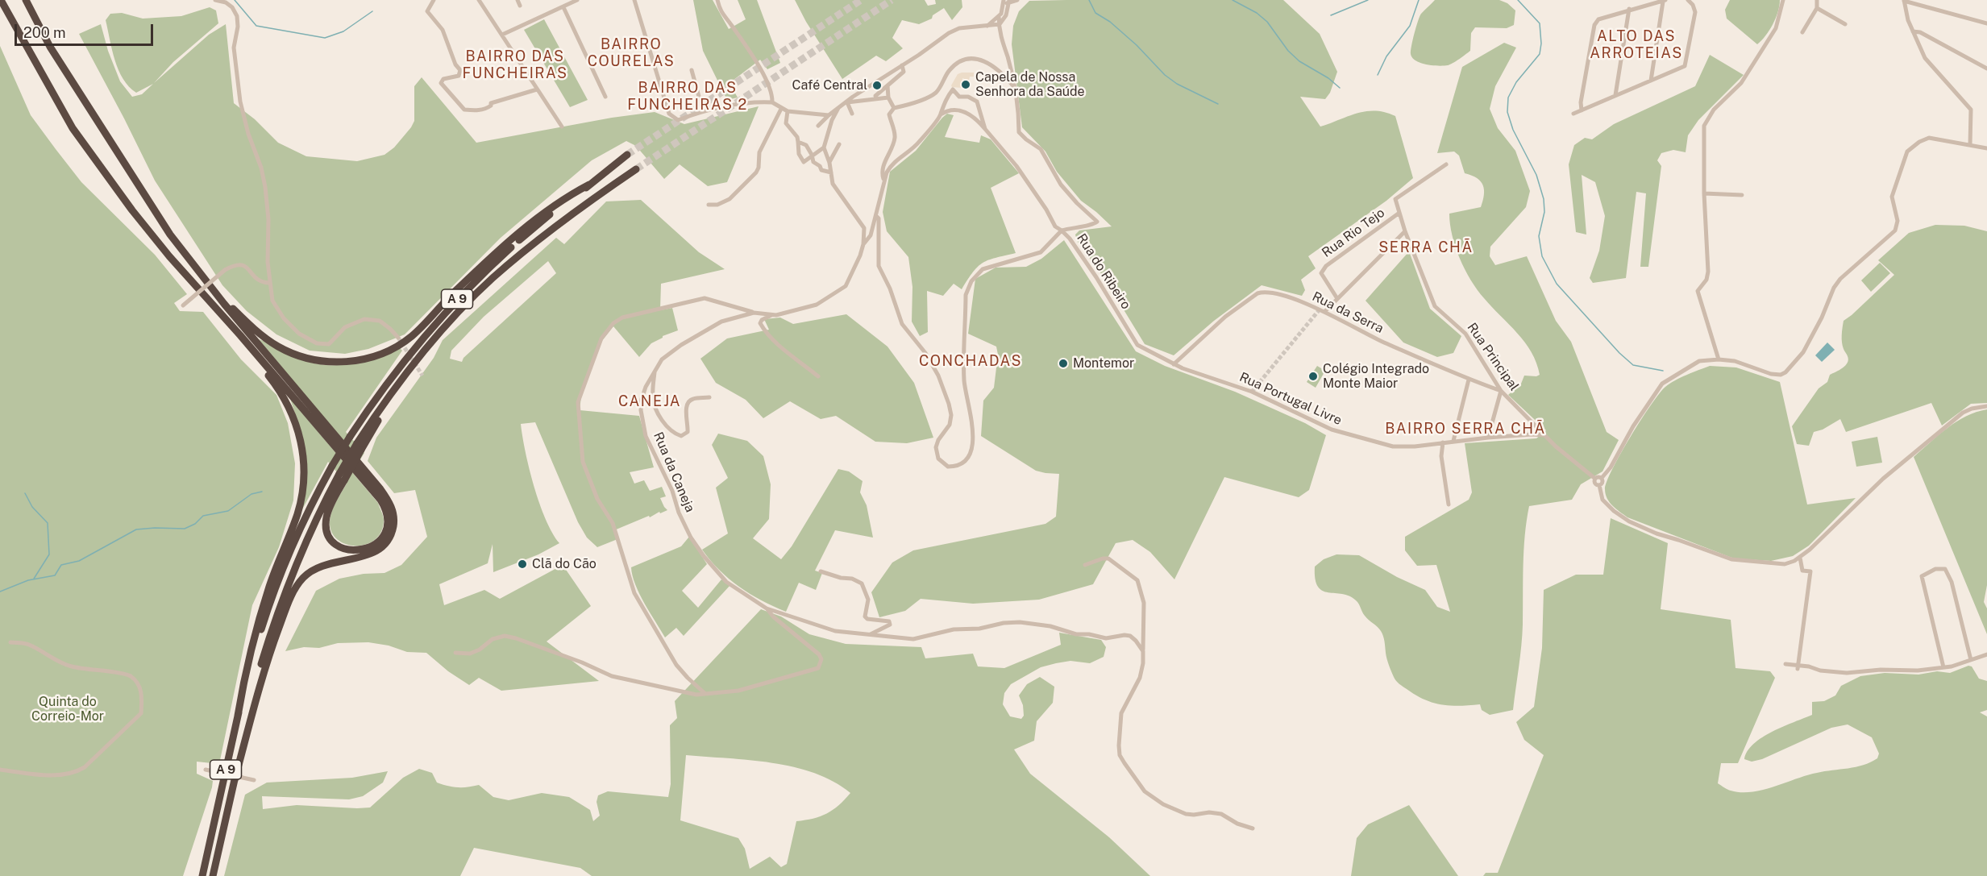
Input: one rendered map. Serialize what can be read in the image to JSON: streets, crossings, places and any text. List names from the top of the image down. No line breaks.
{"streets":{"highway":["A 9"],"street":["Rua Rio Tejo","Rua do Ribeiro","Rua da Serra","Rua Principal","Rua Portugal Livre","Rua da Caneja"]},"crossings":[["Rua Rio Tejo","Rua Principal"],["Rua do Ribeiro","Rua da Serra"],["Rua do Ribeiro","Rua Portugal Livre"],["Rua da Serra","Rua Principal"],["Rua da Serra","Rua Portugal Livre"],["Rua Principal","Rua Portugal Livre"]],"districts":["ALTO DAS ARROTEIAS","BAIRRO COURELAS","BAIRRO DAS FUNCHEIRAS","BAIRRO DAS FUNCHEIRAS 2","SERRA CHÃ","CONCHADAS","CANEJA","BAIRRO SERRA CHÃ"],"parks":["Quinta do Correio-Mor"],"places":["Capela de Nossa Senhora da Saúde","Café Central","Montemor","Colégio Integrado Monte Maior","Clã do Cão"],"scale_bar":"200 m"}
